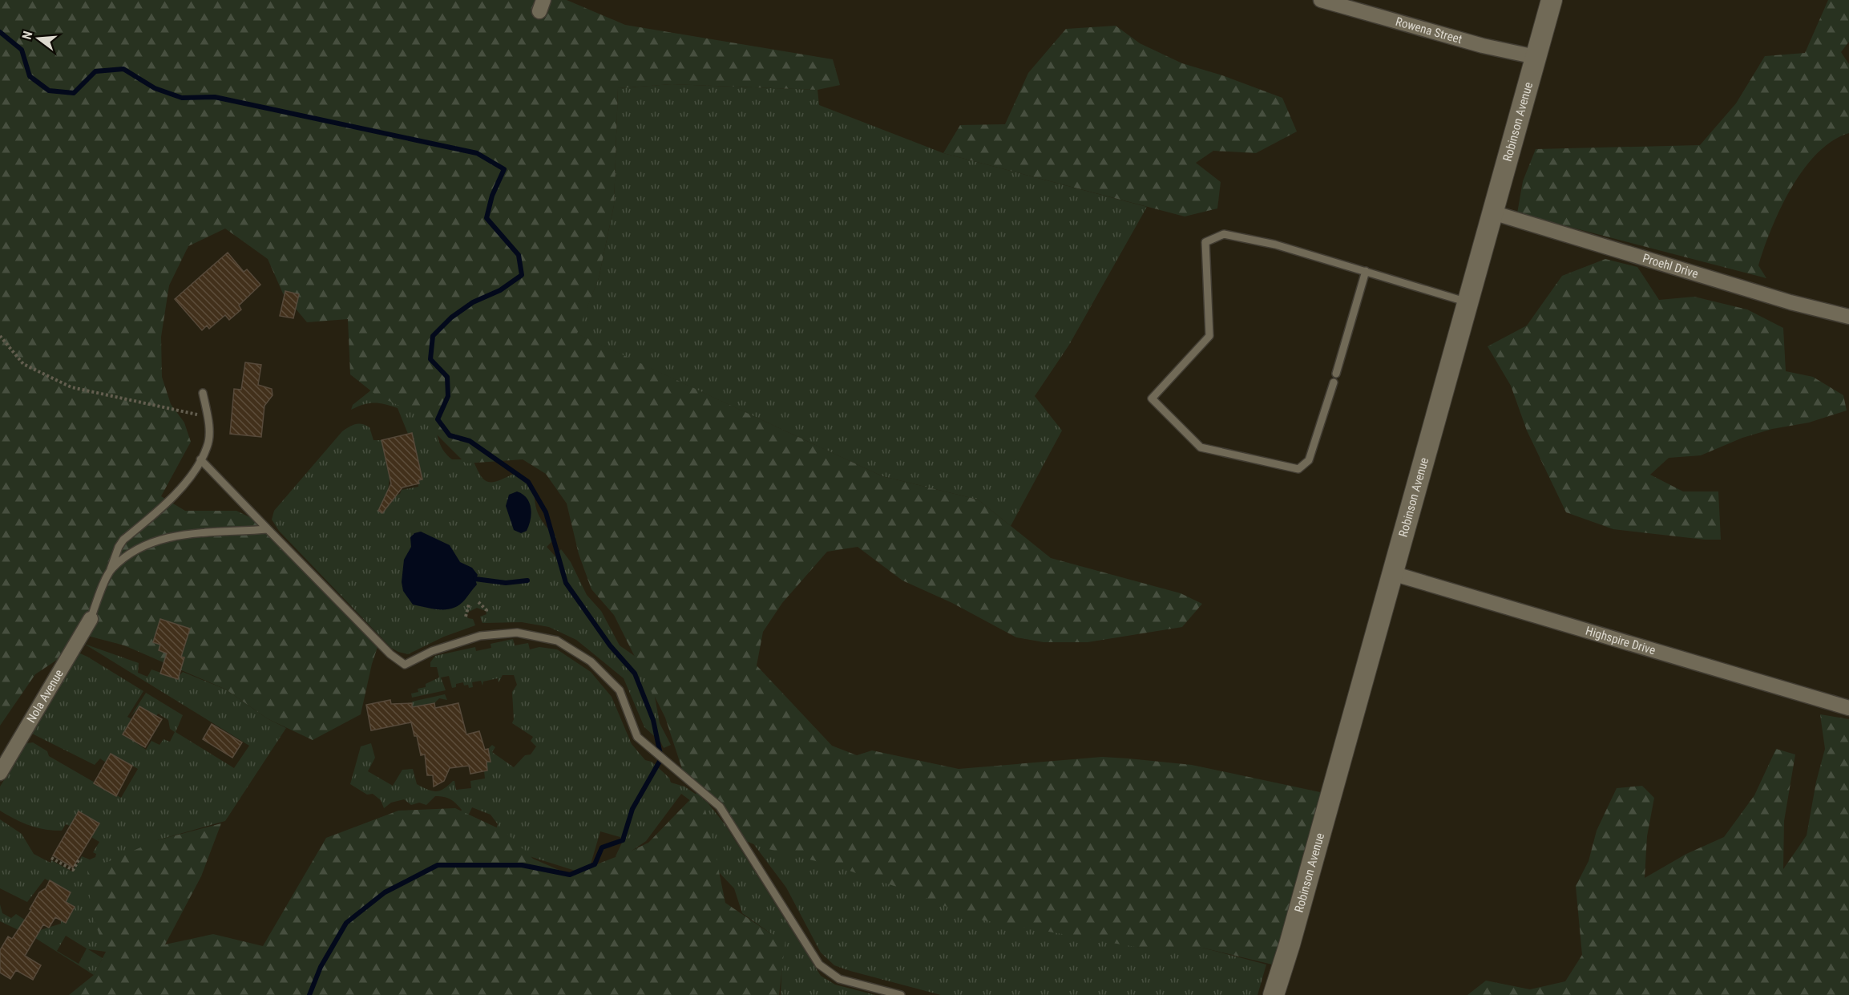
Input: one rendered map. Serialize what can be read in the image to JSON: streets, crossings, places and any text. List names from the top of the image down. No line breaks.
{"streets":{"main road":["Robinson Avenue"],"street":["Rowena Street","Proehl Drive","Highspire Drive","Nola Avenue"]},"crossings":[["Rowena Street","Robinson Avenue"],["Robinson Avenue","Proehl Drive"],["Robinson Avenue","Highspire Drive"]],"north":"left"}
